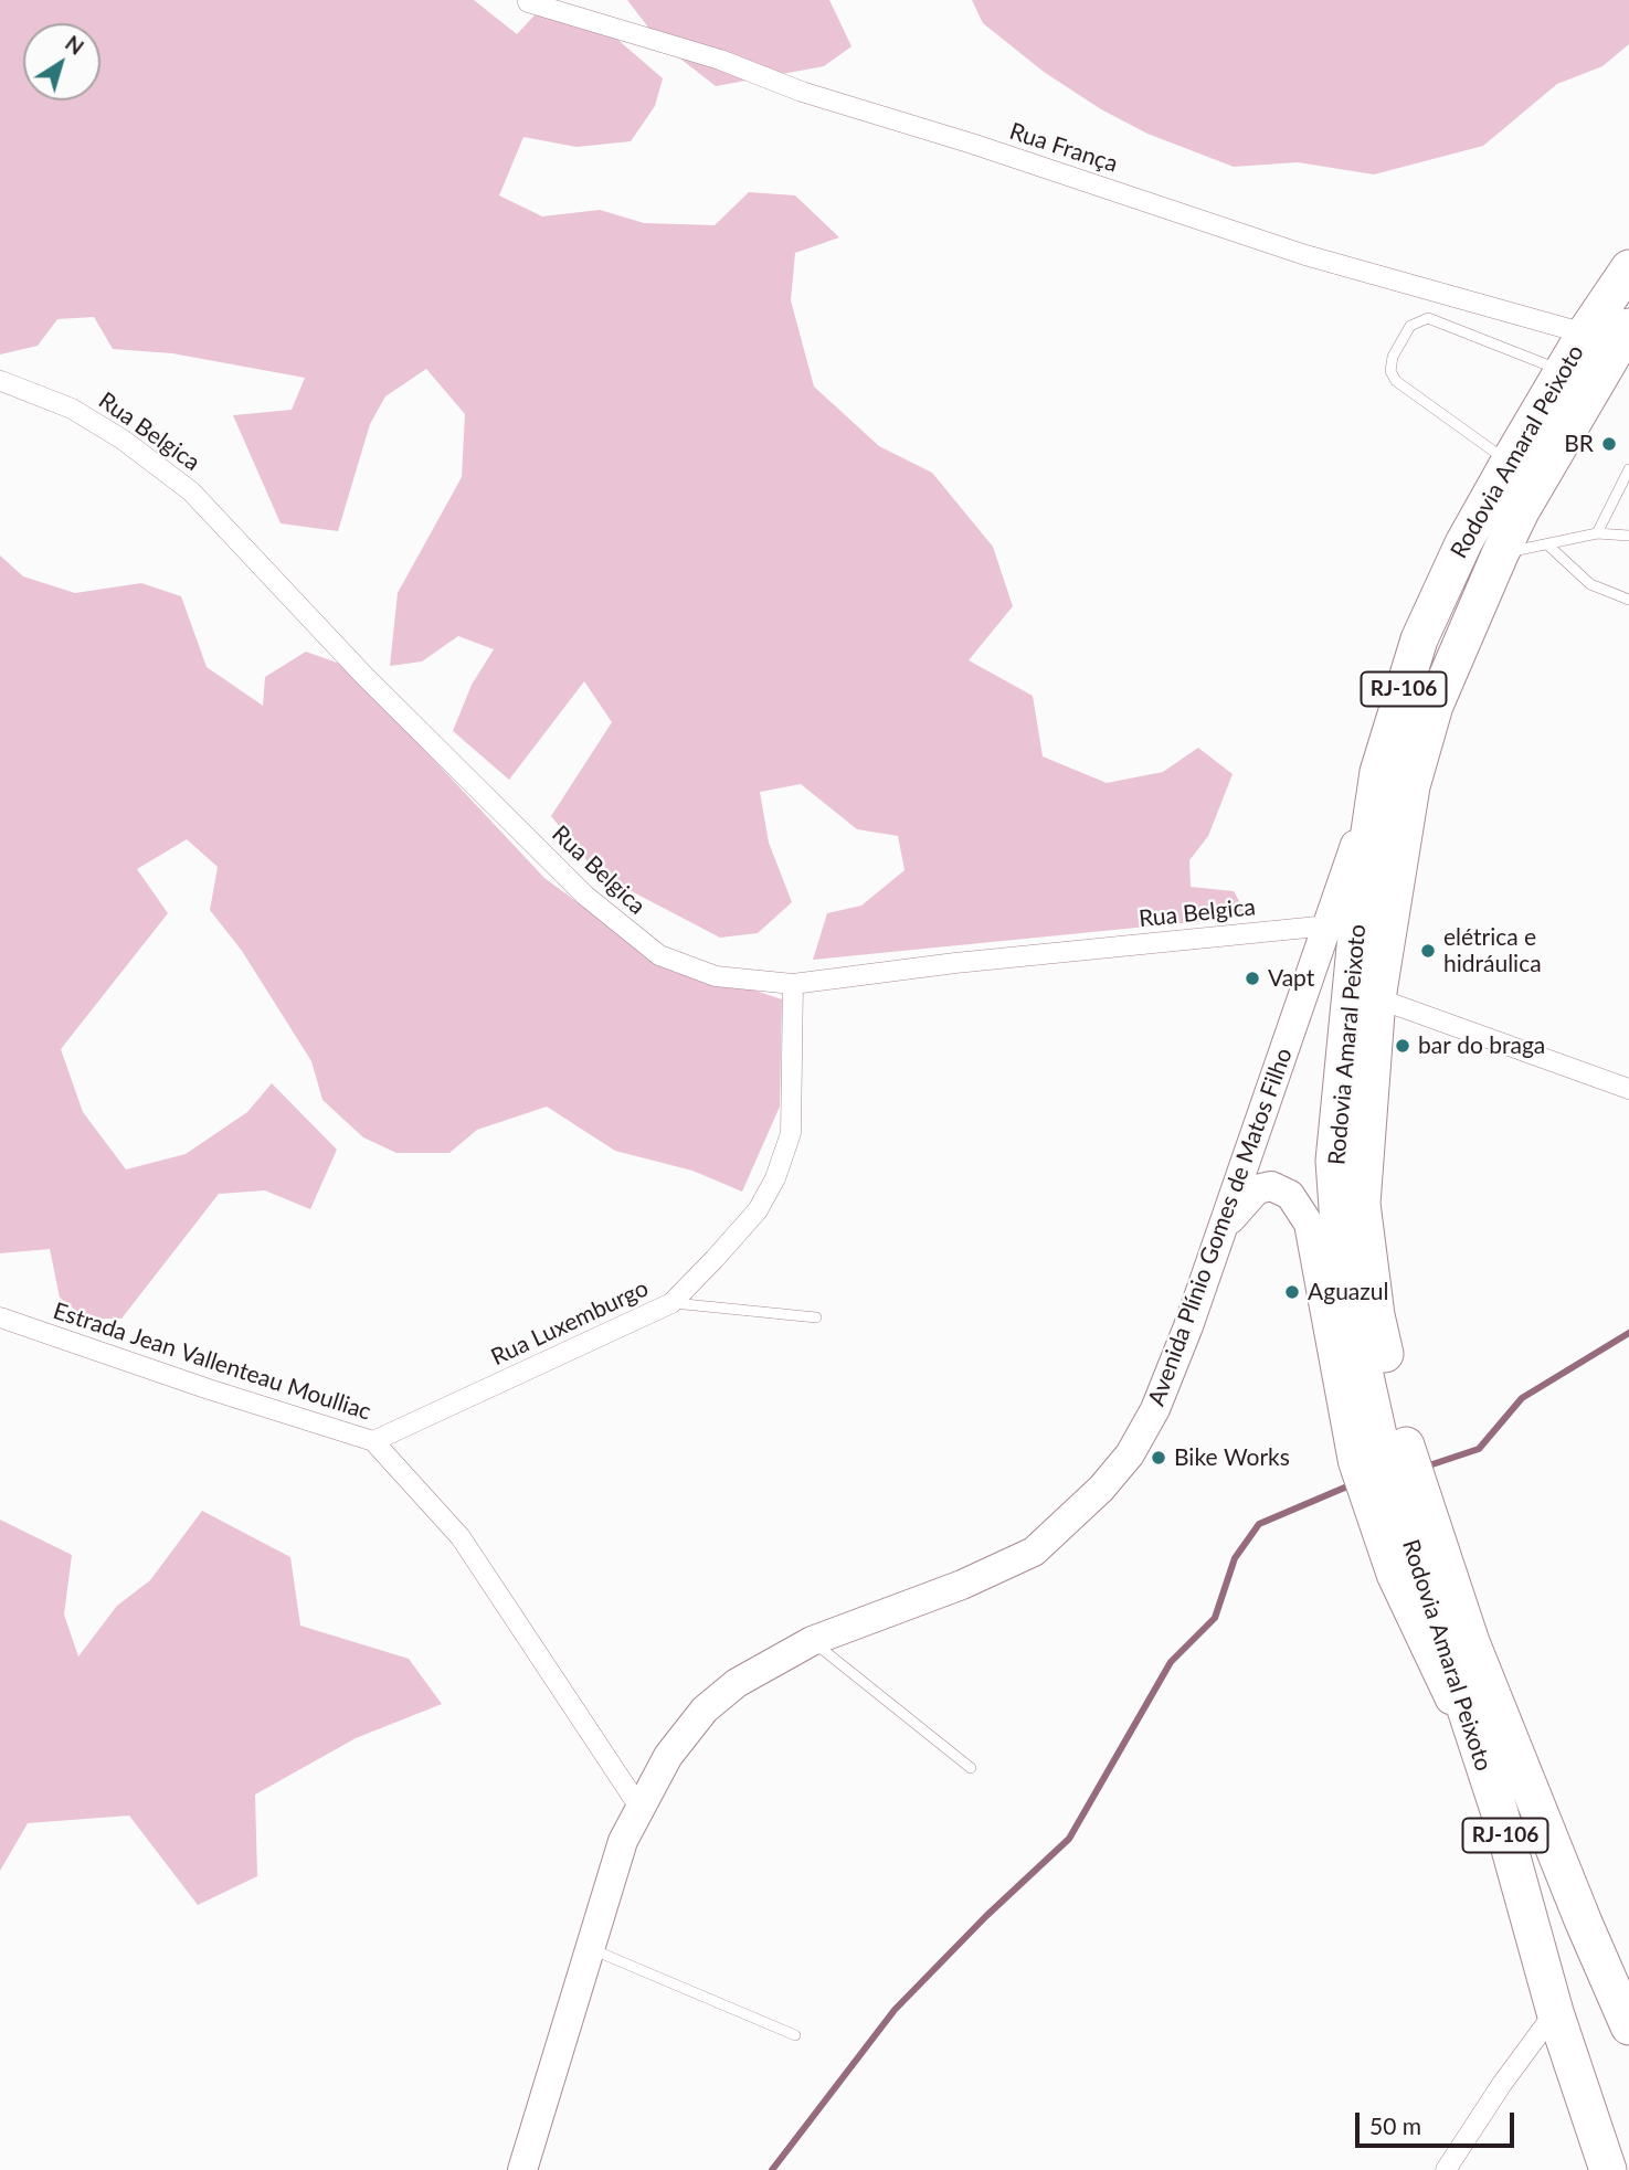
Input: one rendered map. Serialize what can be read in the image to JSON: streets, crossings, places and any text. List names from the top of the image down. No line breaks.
{"streets":{"highway":["Rodovia Amaral Peixoto","RJ-106"],"main road":["Avenida Plínio Gomes de Matos Filho"],"street":["Rua França","Rua Belgica","Rua Luxemburgo","Estrada Jean Vallenteau Moulliac"]},"crossings":[["Rua França","Rodovia Amaral Peixoto"],["Rua Belgica","Avenida Plínio Gomes de Matos Filho"],["Rua Belgica","Rua Luxemburgo"],["Rodovia Amaral Peixoto","Avenida Plínio Gomes de Matos Filho"],["Avenida Plínio Gomes de Matos Filho","Estrada Jean Vallenteau Moulliac"],["Rua Luxemburgo","Estrada Jean Vallenteau Moulliac"]],"places":["BR","elétrica e hidráulica","Vapt","bar do braga","Aguazul","Bike Works"],"scale_bar":"50 m","north":"top right"}
